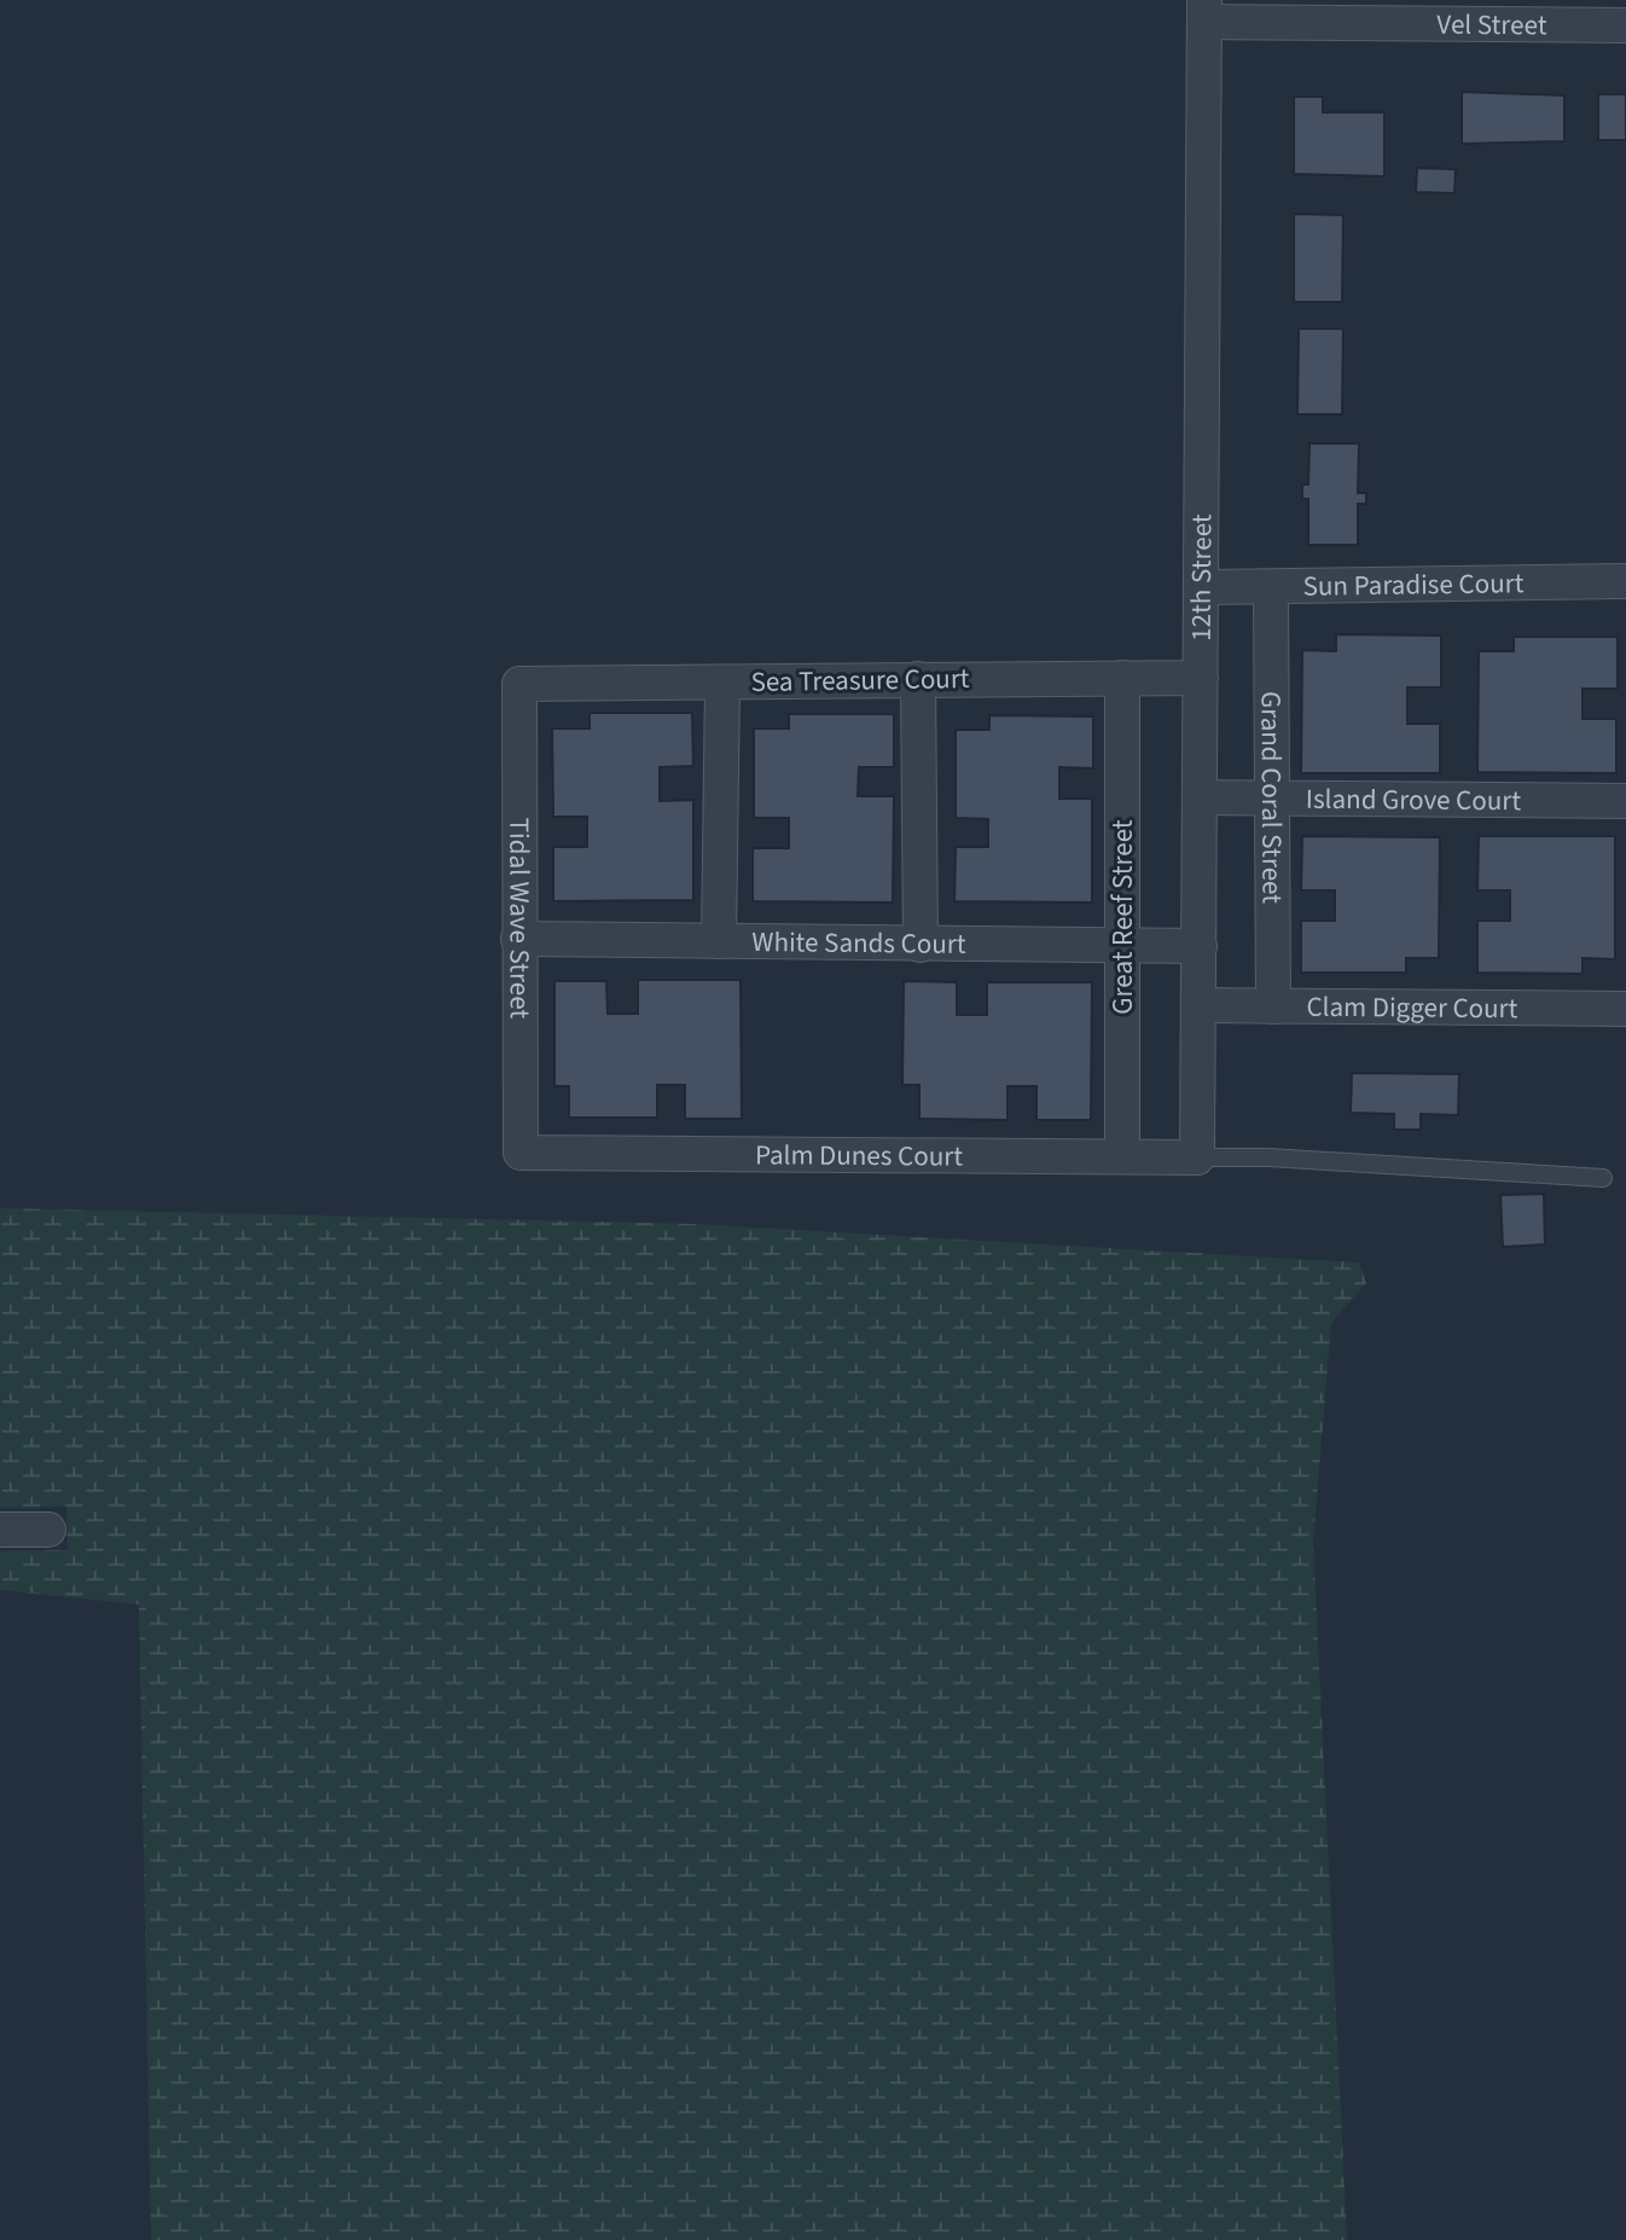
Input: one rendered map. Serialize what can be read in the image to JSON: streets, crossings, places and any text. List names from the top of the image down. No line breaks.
{"streets":{"street":["Vel Street","12th Street","Sun Paradise Court","Sea Treasure Court","Grand Coral Street","Island Grove Court","Great Reef Street","Tidal Wave Street","White Sands Court","Clam Digger Court","Palm Dunes Court"]},"crossings":[["Vel Street","12th Street"],["12th Street","Sun Paradise Court"],["12th Street","Sea Treasure Court"],["12th Street","Island Grove Court"],["12th Street","White Sands Court"],["12th Street","Clam Digger Court"],["12th Street","Palm Dunes Court"],["Sun Paradise Court","Grand Coral Street"],["Sea Treasure Court","Great Reef Street"],["Sea Treasure Court","Tidal Wave Street"],["Grand Coral Street","Island Grove Court"],["Grand Coral Street","Clam Digger Court"],["Great Reef Street","White Sands Court"],["Great Reef Street","Palm Dunes Court"],["Tidal Wave Street","White Sands Court"],["Tidal Wave Street","Palm Dunes Court"]]}
